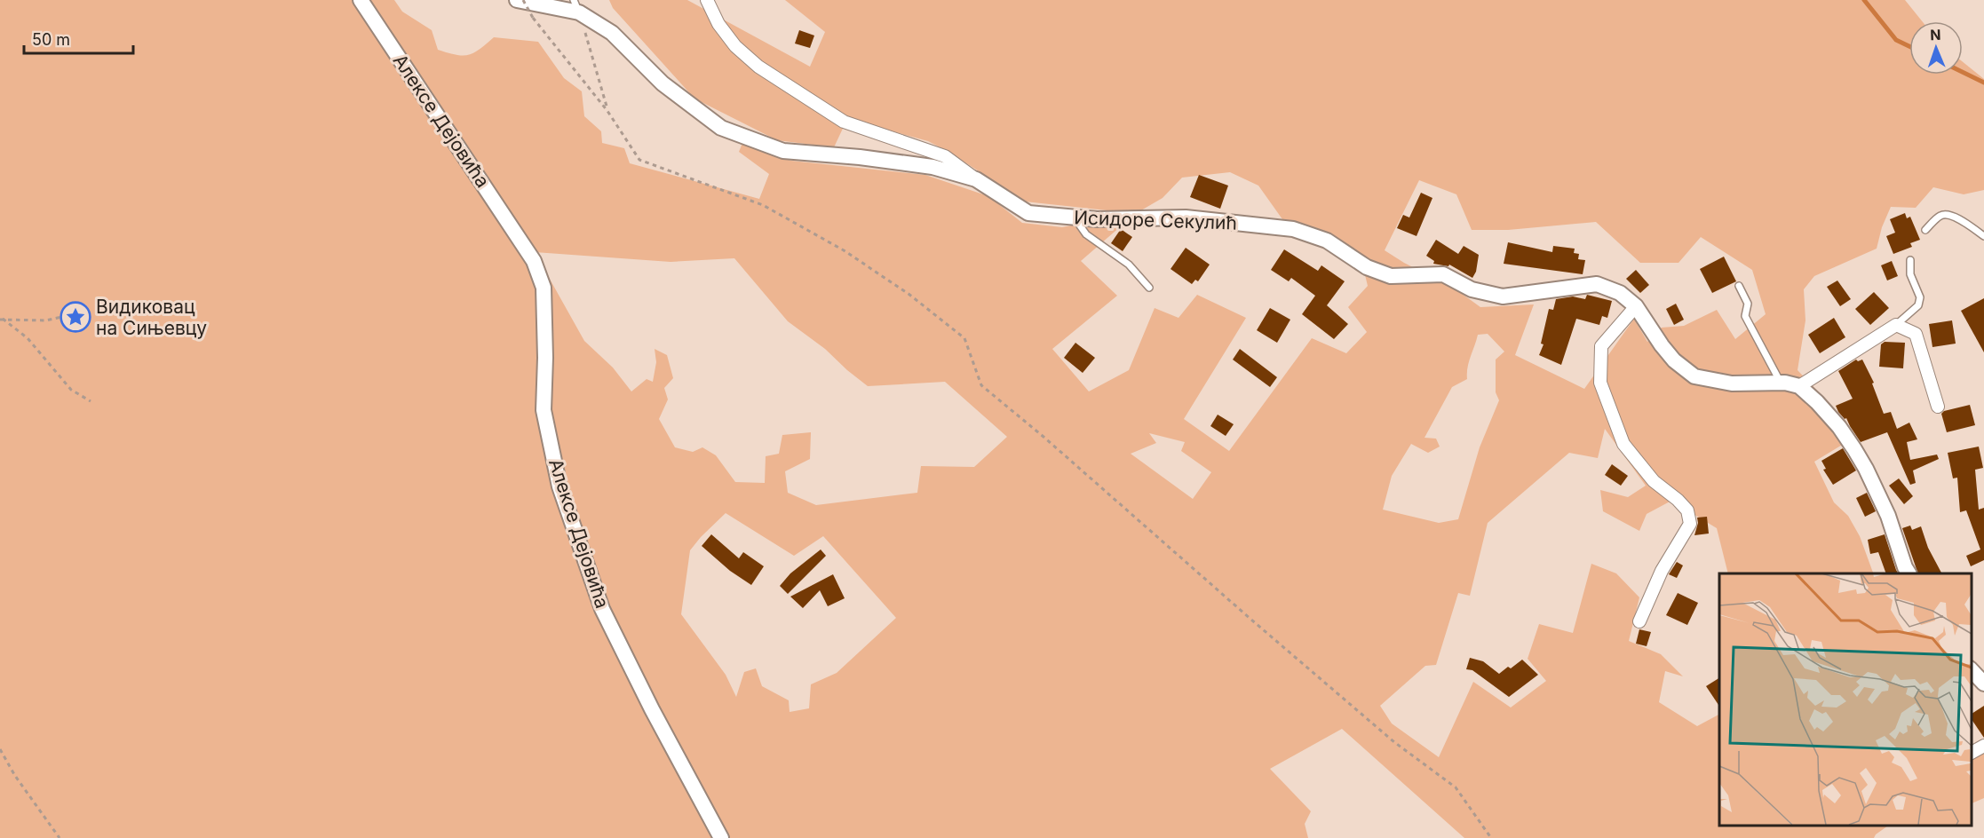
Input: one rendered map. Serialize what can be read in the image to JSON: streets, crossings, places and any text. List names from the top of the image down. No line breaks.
{"streets":{"street":["Алексе Дејовића","Исидоре Секулић"]},"places":{"place":["Видиковац на Сињевцу"]},"scale_bar":"50 m","north":"top"}
